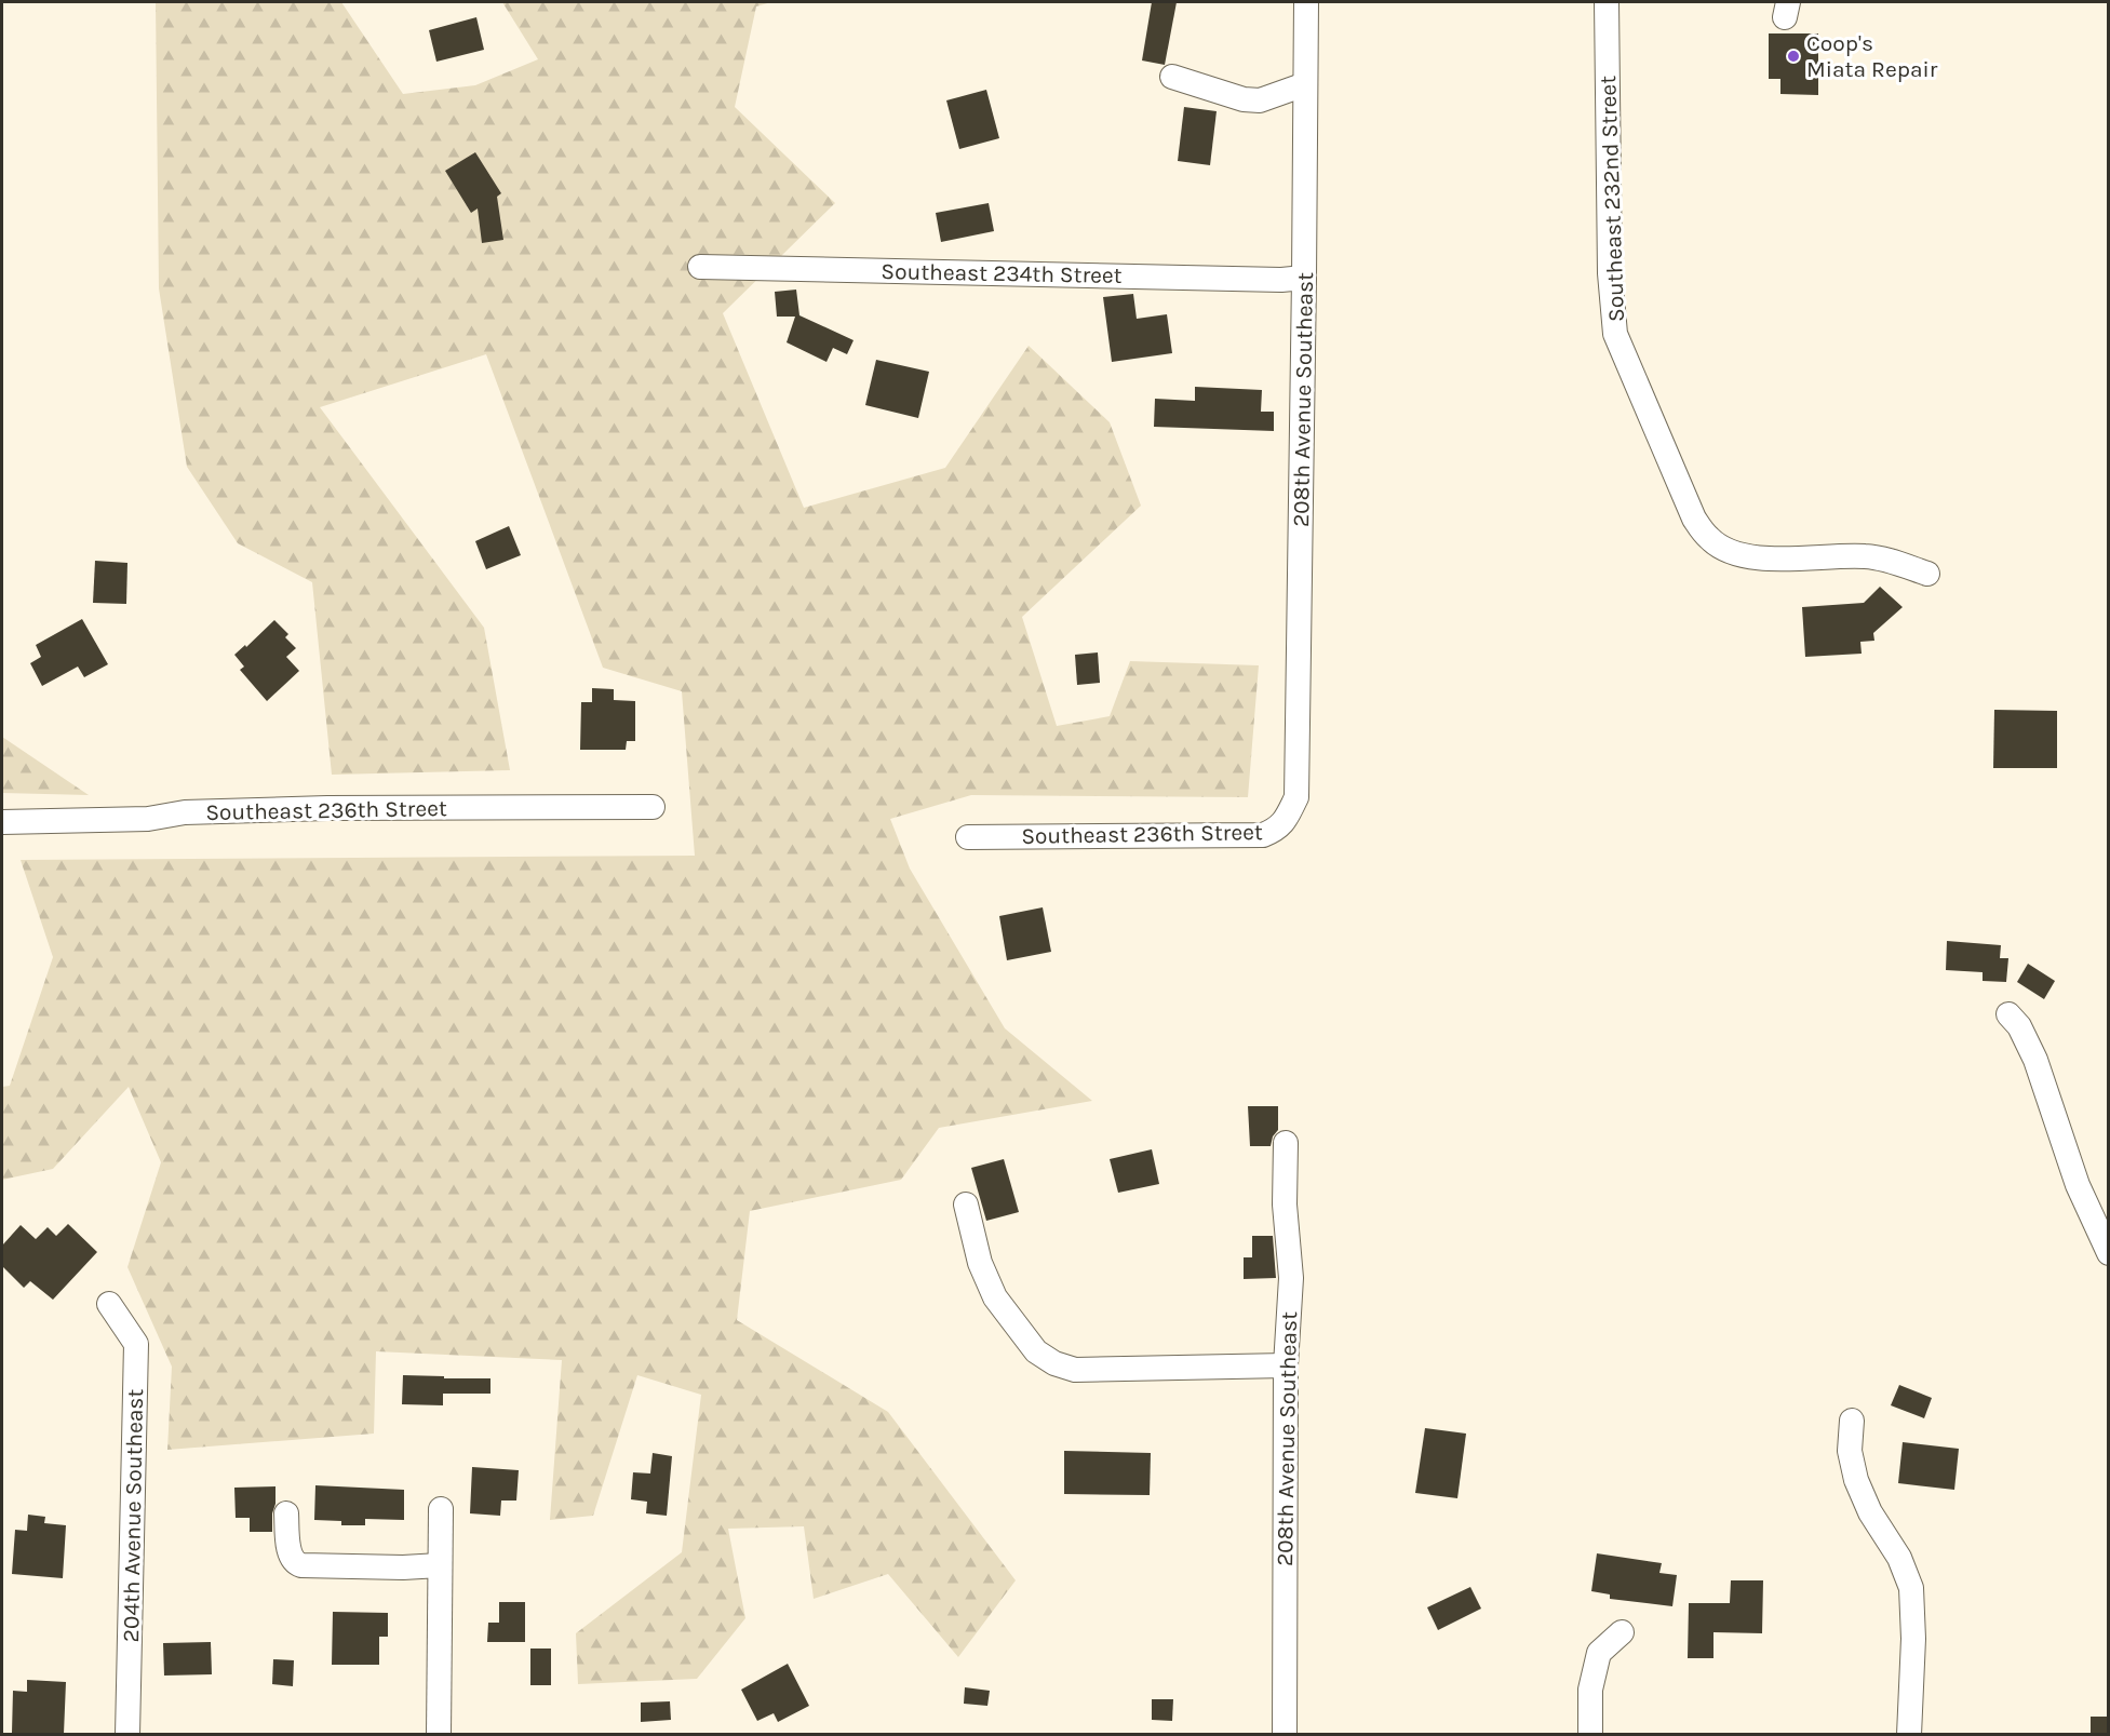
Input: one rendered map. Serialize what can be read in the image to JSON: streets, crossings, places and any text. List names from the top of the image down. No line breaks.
{"streets":{"street":["Southeast 232nd Street","Southeast 234th Street","208th Avenue Southeast","Southeast 236th Street","204th Avenue Southeast"]},"crossings":[["Southeast 234th Street","208th Avenue Southeast"],["208th Avenue Southeast","Southeast 236th Street"]],"places":["Coop's Miata Repair"]}
